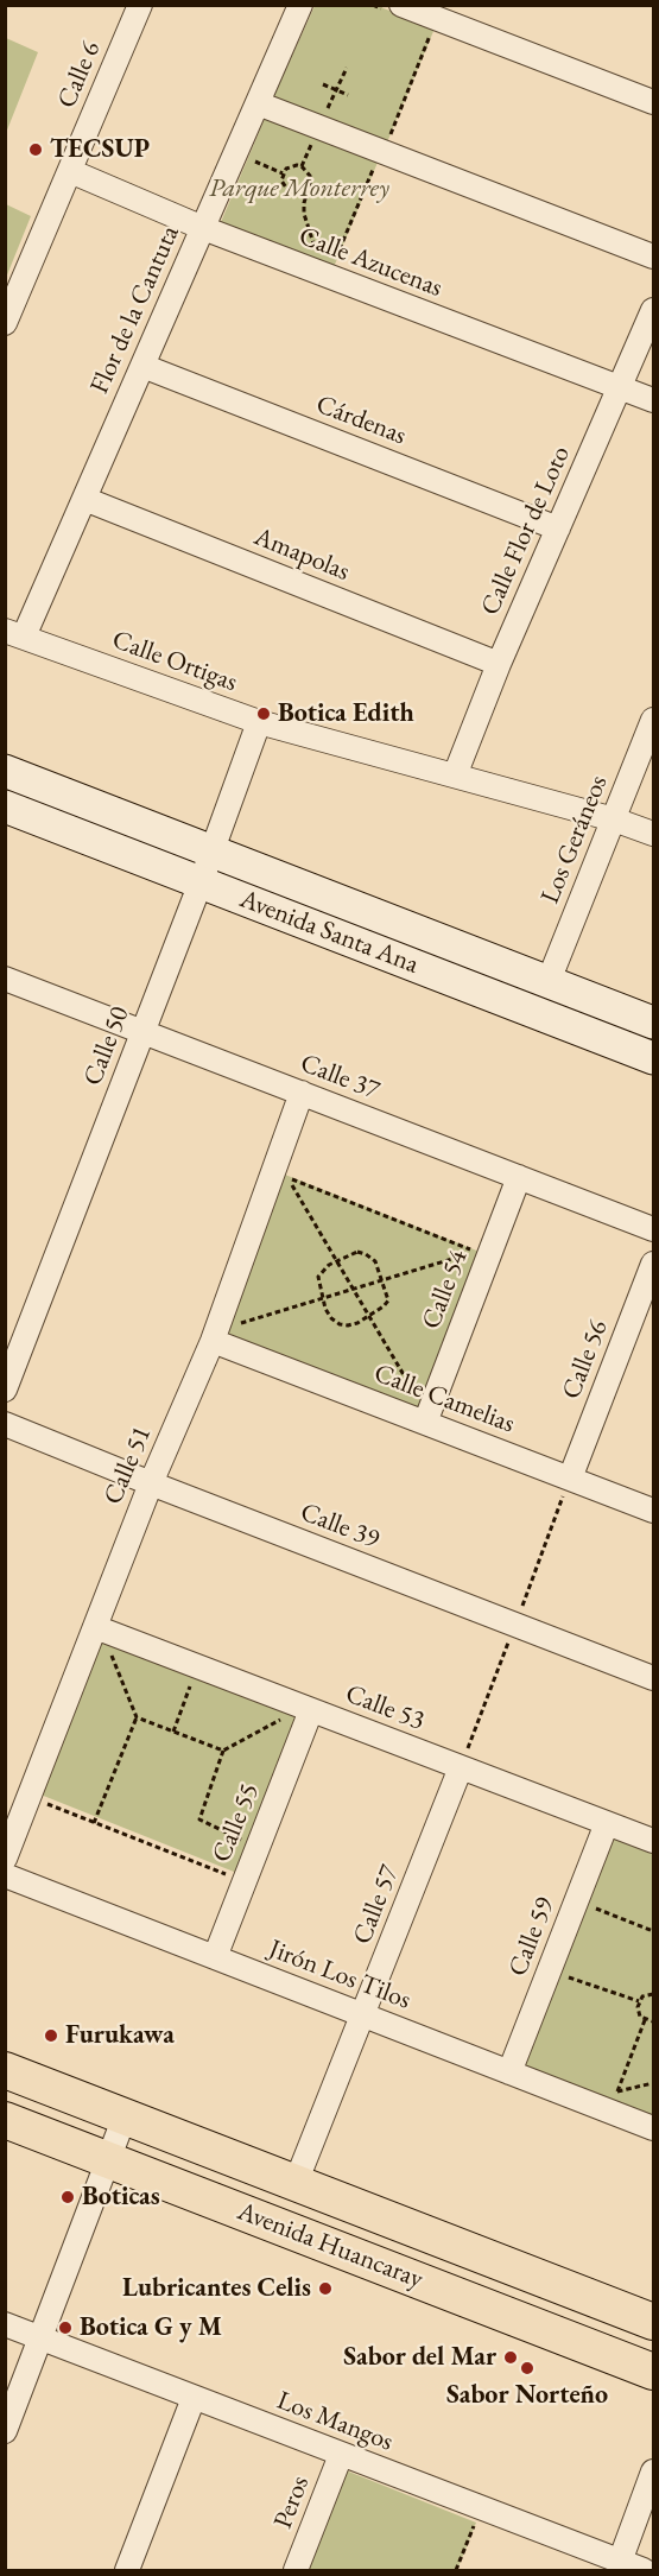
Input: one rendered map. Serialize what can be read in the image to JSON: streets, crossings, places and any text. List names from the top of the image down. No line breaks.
{"streets":{"main road":["Avenida Huancaray"],"street":["Calle 6","Calle Azucenas","Flor de la Cantuta","Cárdenas","Calle Flor de Loto","Amapolas","Calle Ortigas","Los Geráneos","Avenida Santa Ana","Calle 50","Calle 37","Calle 54","Calle 56","Calle Camelias","Calle 51","Calle 39","Calle 53","Calle 55","Calle 57","Calle 59","Jirón Los Tilos","Los Mangos","Peros"]},"crossings":[["Calle 6","Calle Azucenas"],["Calle Azucenas","Flor de la Cantuta"],["Calle Azucenas","Calle Flor de Loto"],["Flor de la Cantuta","Cárdenas"],["Flor de la Cantuta","Amapolas"],["Flor de la Cantuta","Calle Ortigas"],["Cárdenas","Calle Flor de Loto"],["Calle Flor de Loto","Amapolas"],["Calle Flor de Loto","Calle Ortigas"],["Calle Ortigas","Los Geráneos"],["Calle Ortigas","Calle 50"],["Los Geráneos","Avenida Santa Ana"],["Avenida Santa Ana","Calle 50"],["Calle 50","Calle 37"],["Calle 37","Calle 54"],["Calle 37","Calle 51"],["Calle 54","Calle Camelias"],["Calle 56","Calle Camelias"],["Calle Camelias","Calle 51"],["Calle 51","Calle 39"],["Calle 51","Calle 53"],["Calle 53","Calle 55"],["Calle 53","Calle 57"],["Calle 53","Calle 59"],["Calle 55","Jirón Los Tilos"],["Calle 57","Jirón Los Tilos"],["Calle 57","Avenida Huancaray"],["Calle 59","Jirón Los Tilos"],["Los Mangos","Peros"]],"parks":["Parque Monterrey"],"places":["TECSUP","Botica Edith","Furukawa","Boticas","Lubricantes Celis","Botica G y M","Sabor del Mar","Sabor Norteño"]}
